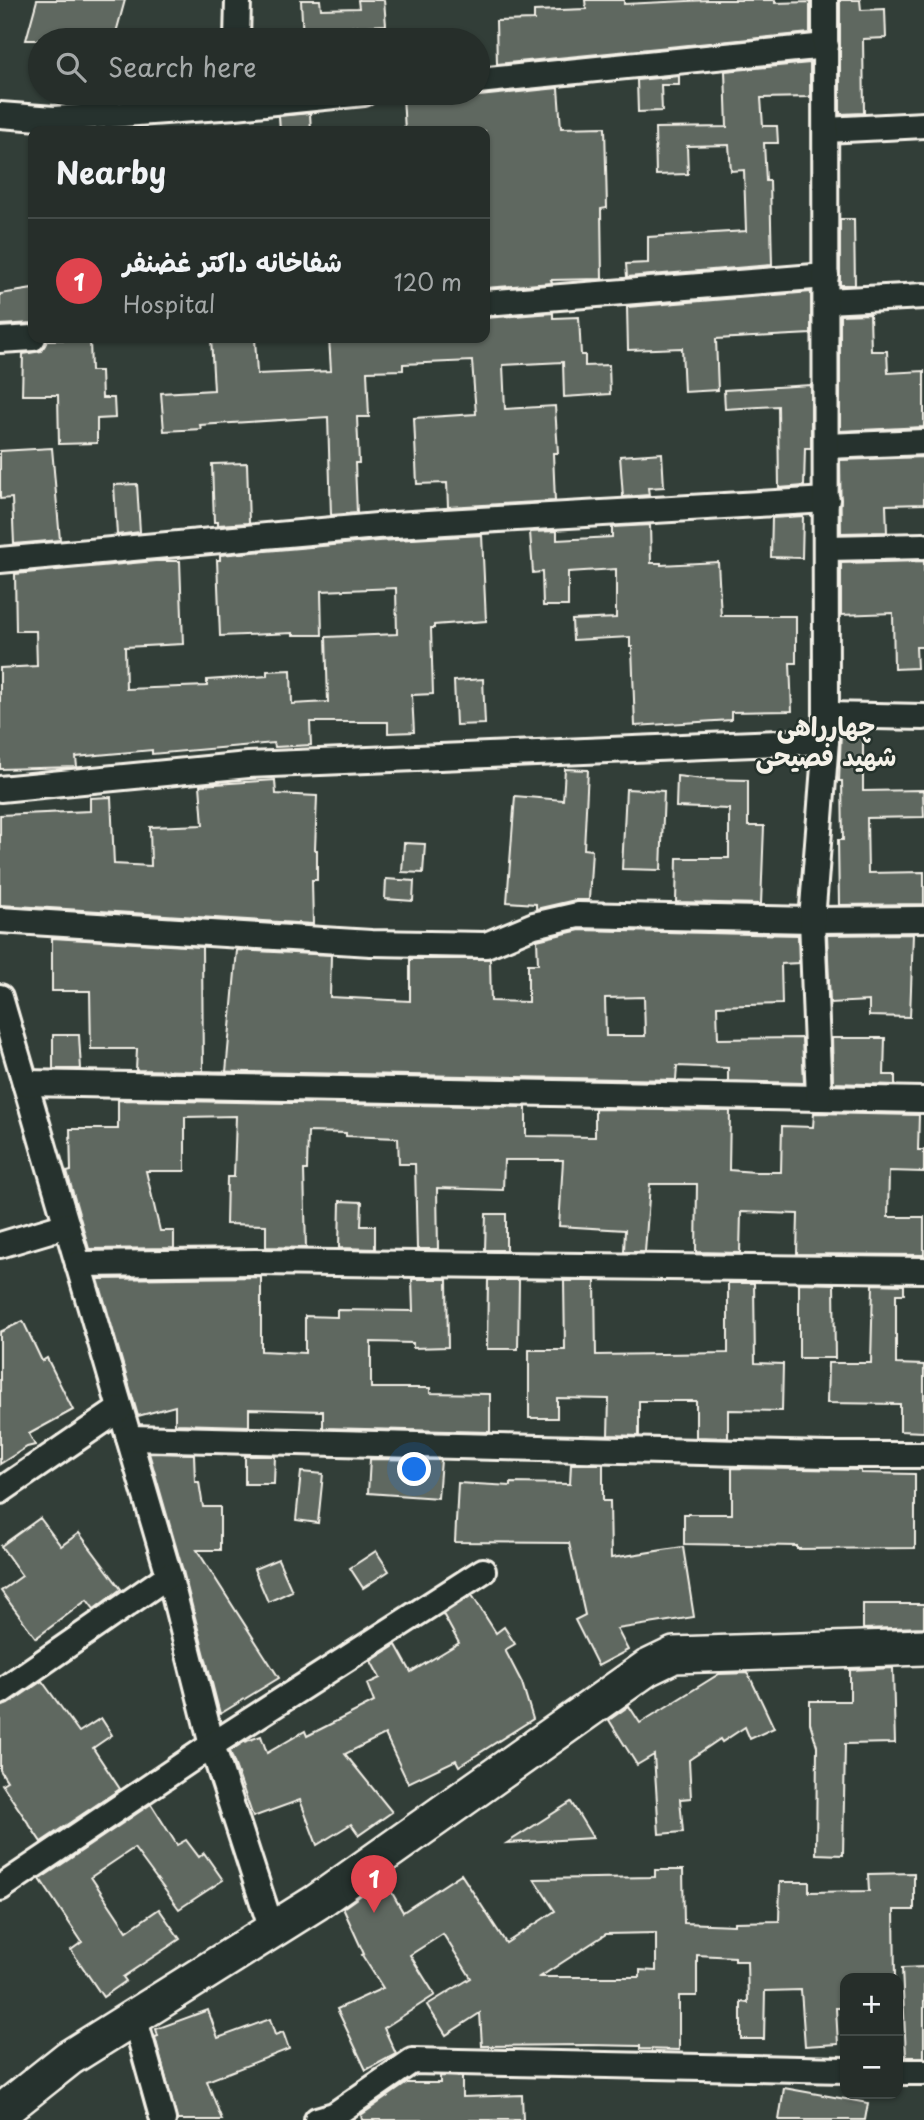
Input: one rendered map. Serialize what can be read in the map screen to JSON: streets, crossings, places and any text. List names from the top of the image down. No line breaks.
{"districts":["چهارراهی شهید فصیحی"],"page":{"search":"Search here","heading":"Nearby","list":[{"mark":"1","name":"شفاخانه داکتر غضنفر","note":"Hospital","value":"120 m"}],"pins":"1","map_buttons":["+","−"]}}
